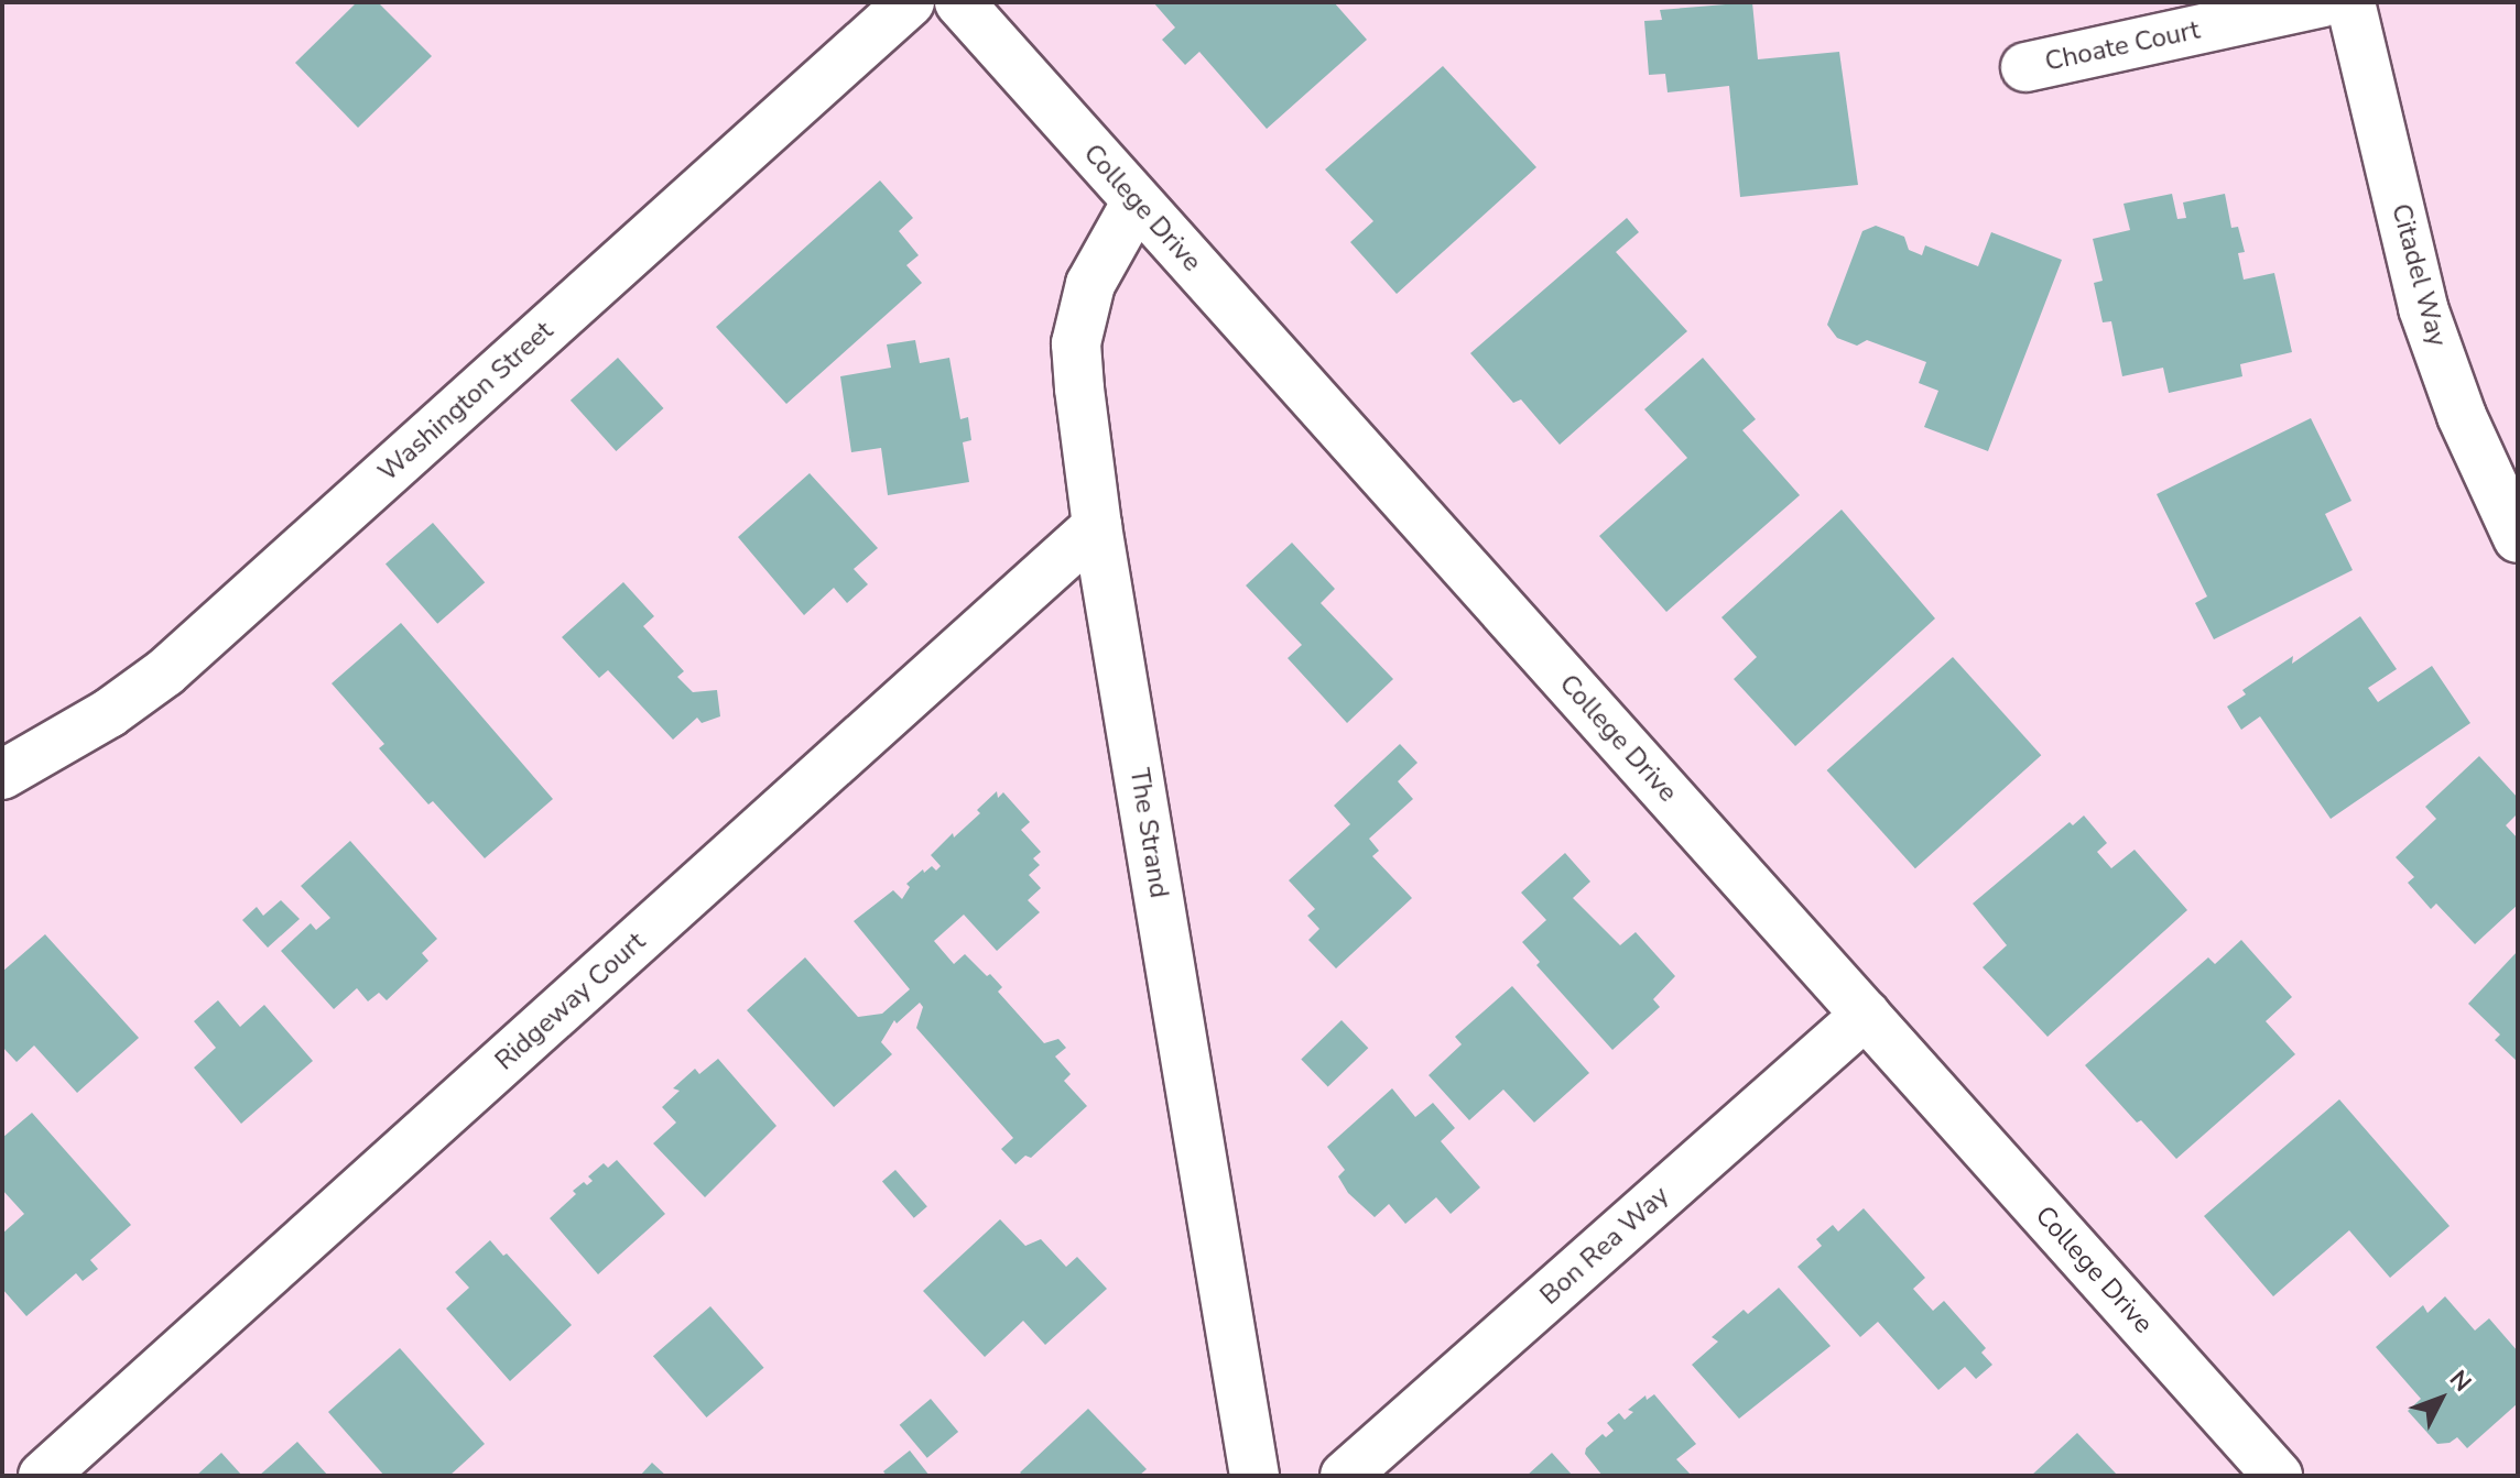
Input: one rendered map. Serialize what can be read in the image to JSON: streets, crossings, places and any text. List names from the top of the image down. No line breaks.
{"streets":{"street":["Choate Court","College Drive","Citadel Way","Washington Street","The Strand","Ridgeway Court","Bon Rea Way"]},"crossings":[["College Drive","The Strand"],["College Drive","Bon Rea Way"],["The Strand","Ridgeway Court"]],"north":"top right"}
